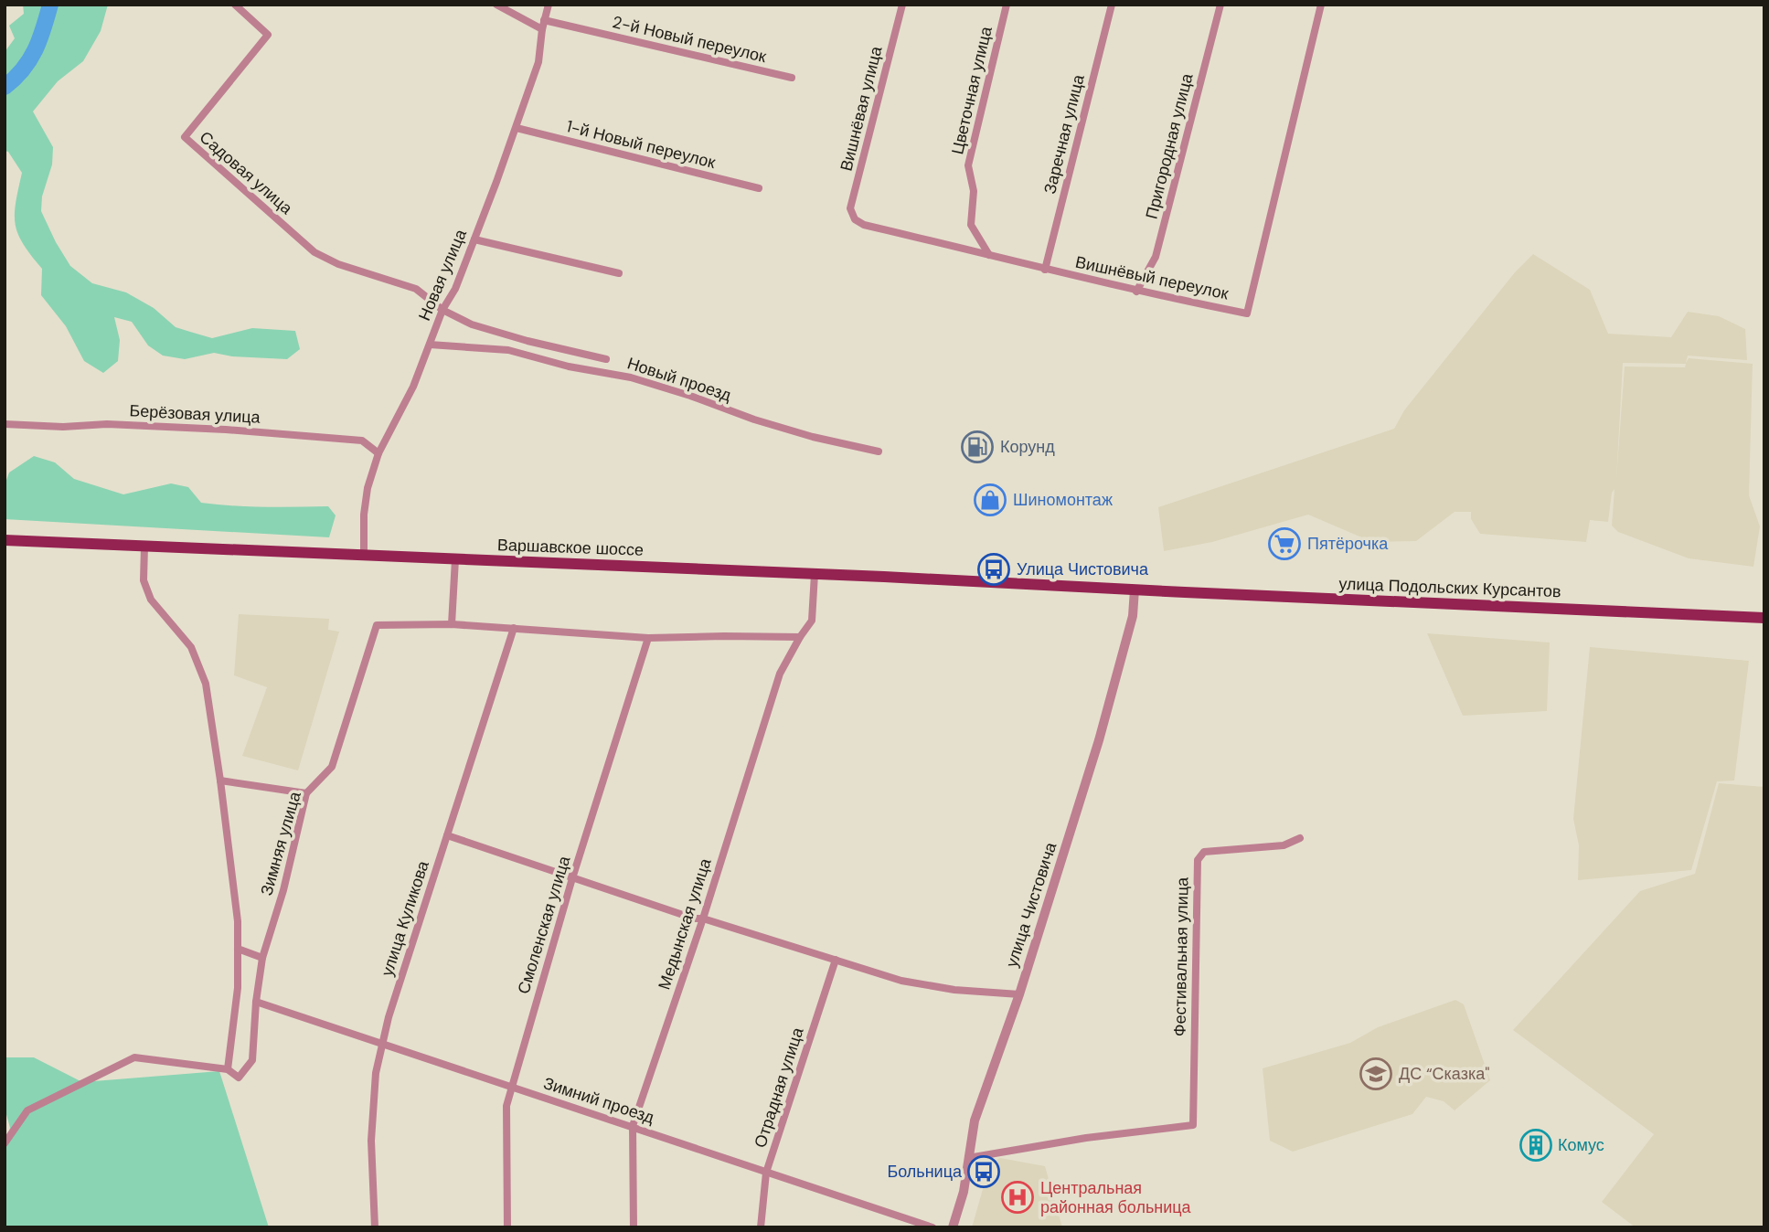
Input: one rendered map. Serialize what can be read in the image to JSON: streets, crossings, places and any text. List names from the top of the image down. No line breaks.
{"streets":{"main road":["Варшавское шоссе","улица Подольских Курсантов"],"street":["2-й Новый переулок","Цветочная улица","Вишнёвая улица","Заречная улица","1-й Новый переулок","Пригородная улица","Садовая улица","Новая улица","Вишнёвый переулок","Новый проезд","Берёзовая улица","Зимняя улица","улица Чистовича","улица Куликова","Медынская улица","Смоленская улица","Фестивальная улица","Отрадная улица","Зимний проезд"]},"crossings":[["2-й Новый переулок","Новая улица"],["Цветочная улица","Вишнёвый переулок"],["Вишнёвая улица","Вишнёвый переулок"],["Заречная улица","Вишнёвый переулок"],["1-й Новый переулок","Новая улица"],["Пригородная улица","Вишнёвый переулок"],["Садовая улица","Новая улица"],["Новая улица","Новый проезд"],["Новая улица","Берёзовая улица"],["Новая улица","Варшавское шоссе"],["Варшавское шоссе","улица Подольских Курсантов"],["Варшавское шоссе","улица Чистовича"],["Варшавское шоссе","Медынская улица"],["улица Подольских Курсантов","улица Чистовича"],["Зимняя улица","Зимний проезд"],["улица Чистовича","Фестивальная улица"],["улица Куликова","Зимний проезд"],["Медынская улица","Зимний проезд"],["Смоленская улица","Зимний проезд"],["Отрадная улица","Зимний проезд"]],"places":{"fuel station":["Корунд"],"shop":["Шиномонтаж"],"supermarket":["Пятёрочка"],"bus stop":["Улица Чистовича","Больница"],"school or university":["ДС “Сказка\""],"building":["Комус"],"hospital":["Центральная районная больница"]}}
